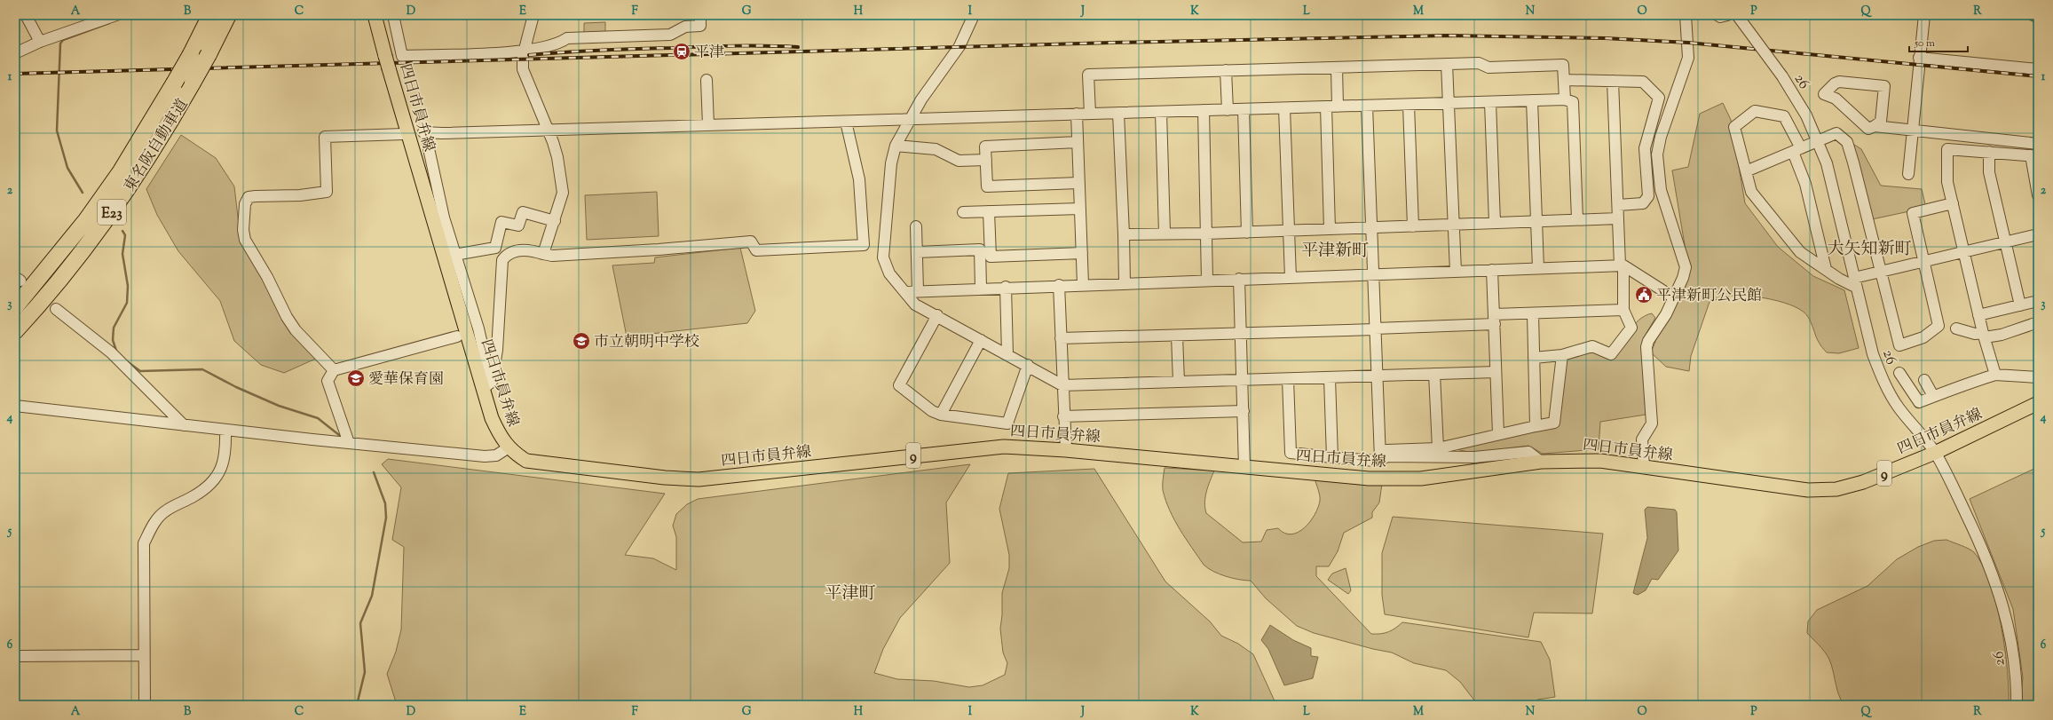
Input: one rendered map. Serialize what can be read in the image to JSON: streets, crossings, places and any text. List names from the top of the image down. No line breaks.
{"streets":{"highway":["東名阪自動車道","E23"],"main road":["四日市員弁線","9"],"street":["26"]},"crossings":[["26","四日市員弁線"]],"districts":["大矢知新町","平津新町","平津町"],"places":{"station":["平津"],"public building":["平津新町公民館"],"school or university":["市立朝明中学校","愛華保育園"]},"scale_bar":"50 m","grid":{"columns":["A","B","C","D","E","F","G","H","I","J","K","L","M","N","O","P","Q","R"],"rows":["1","2","3","4","5","6"]}}
